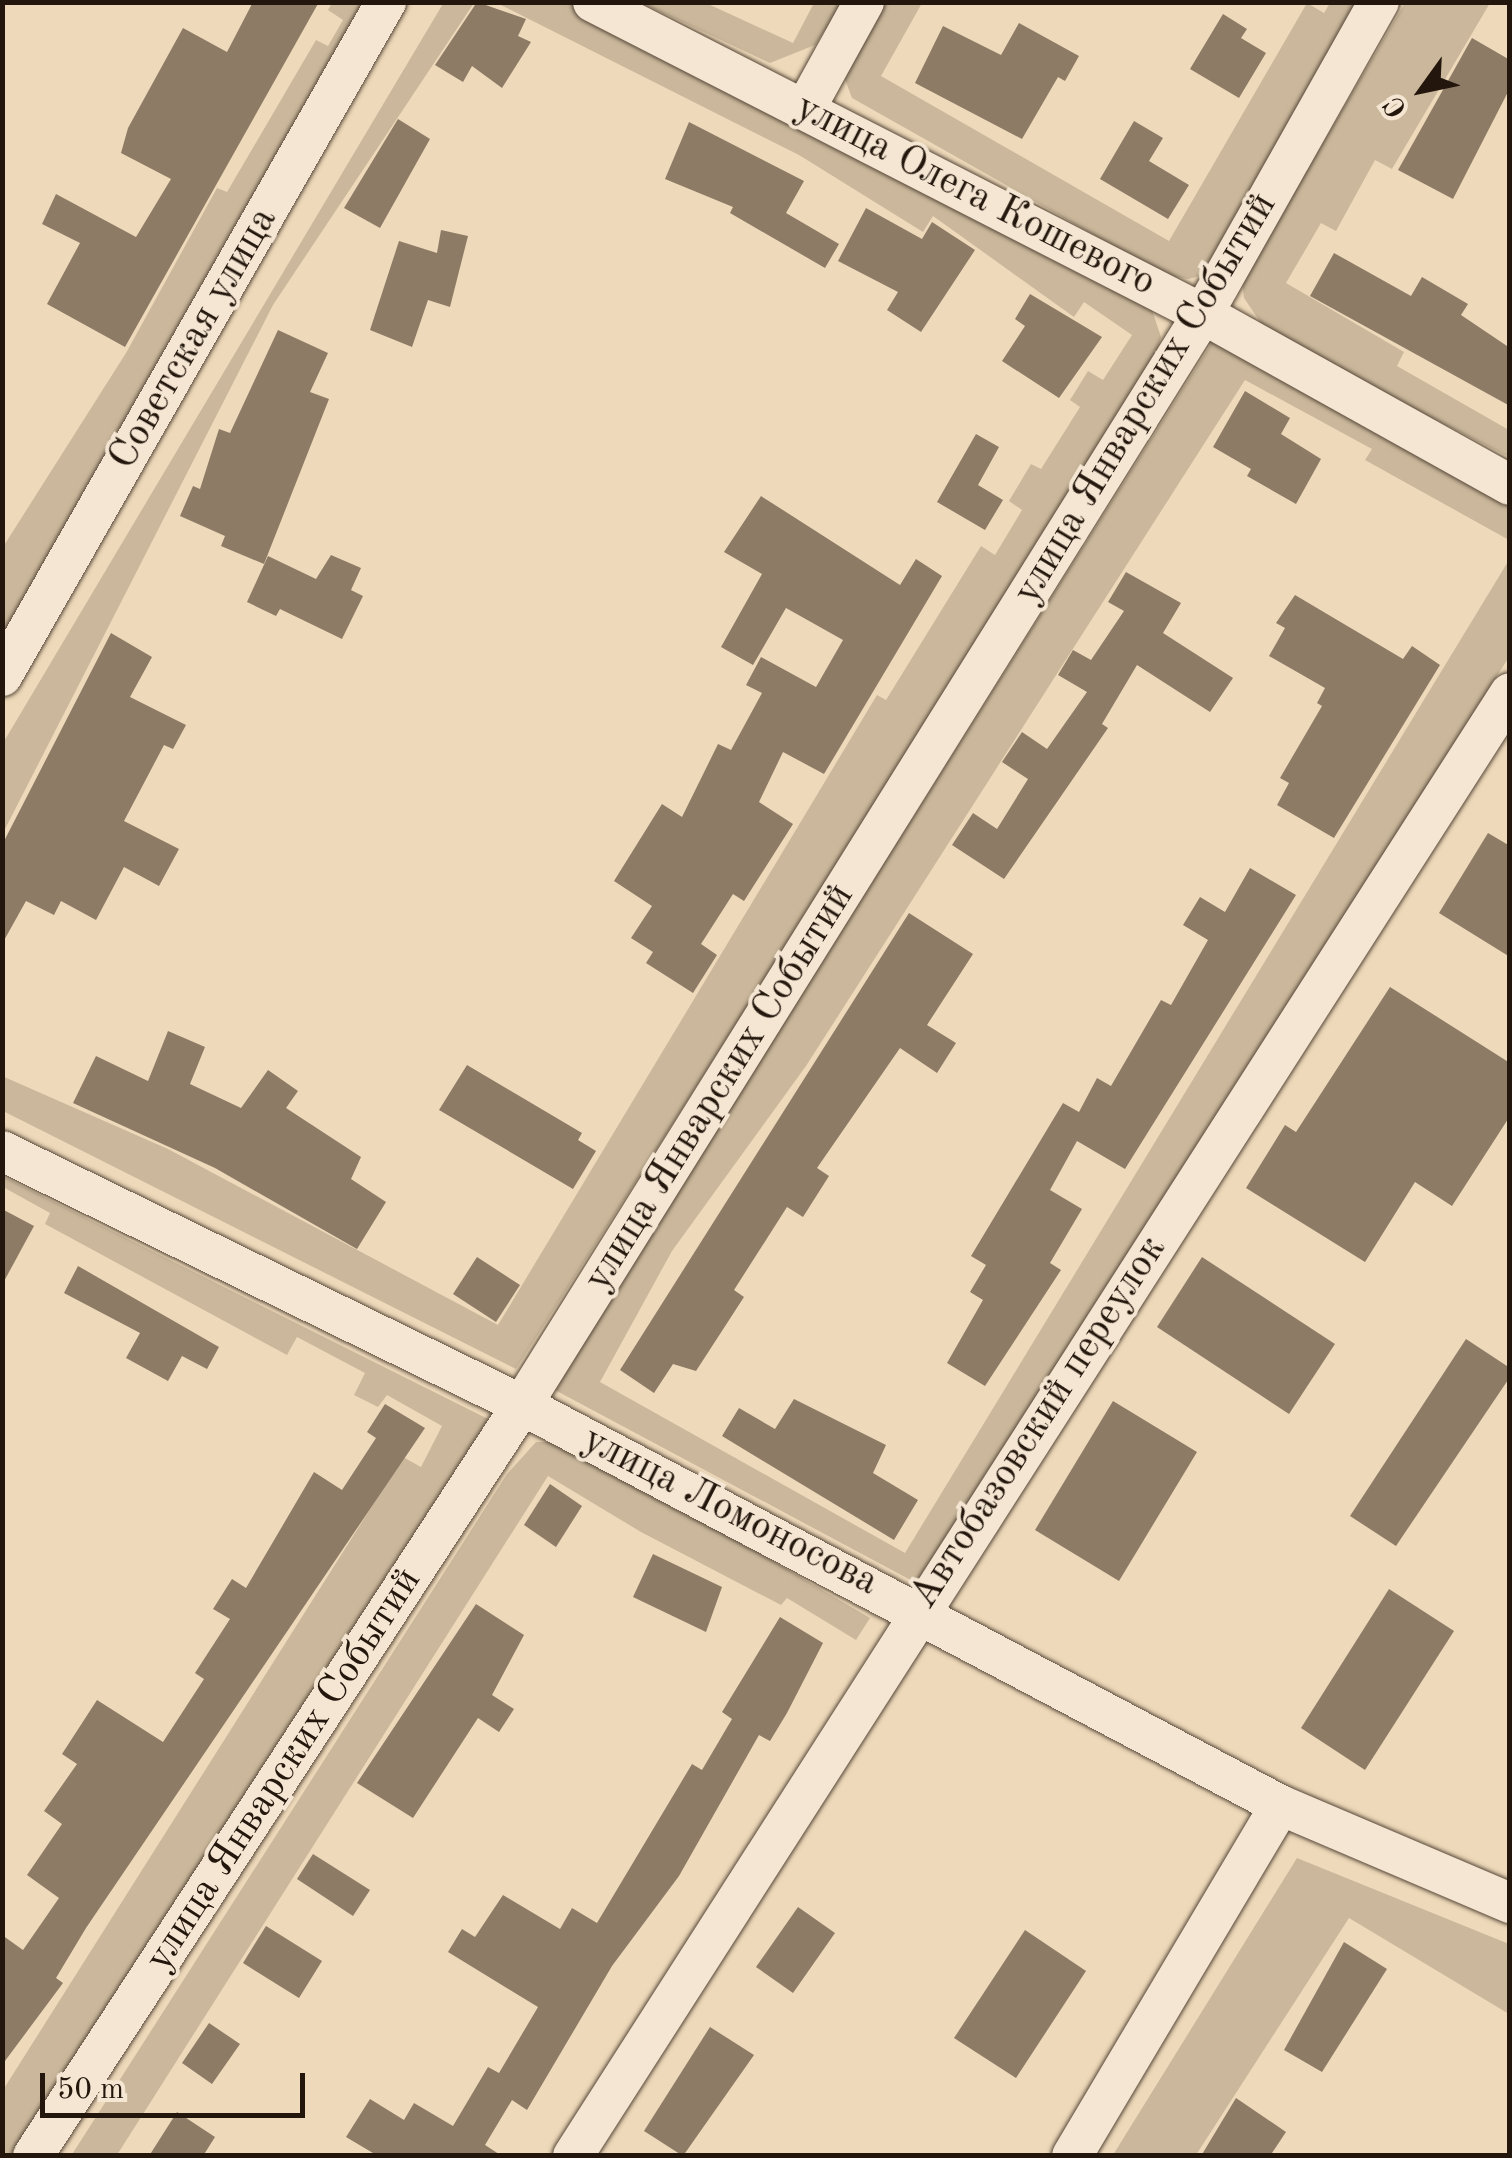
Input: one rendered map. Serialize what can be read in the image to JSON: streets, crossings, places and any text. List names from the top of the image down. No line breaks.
{"streets":{"street":["улица Олега Кошевого","Советская улица","улица Январских Событий","Автобазовский переулок","улица Ломоносова"]},"crossings":[["улица Олега Кошевого","улица Январских Событий"],["улица Январских Событий","улица Ломоносова"],["Автобазовский переулок","улица Ломоносова"]],"scale_bar":"50 m","north":"bottom left"}
